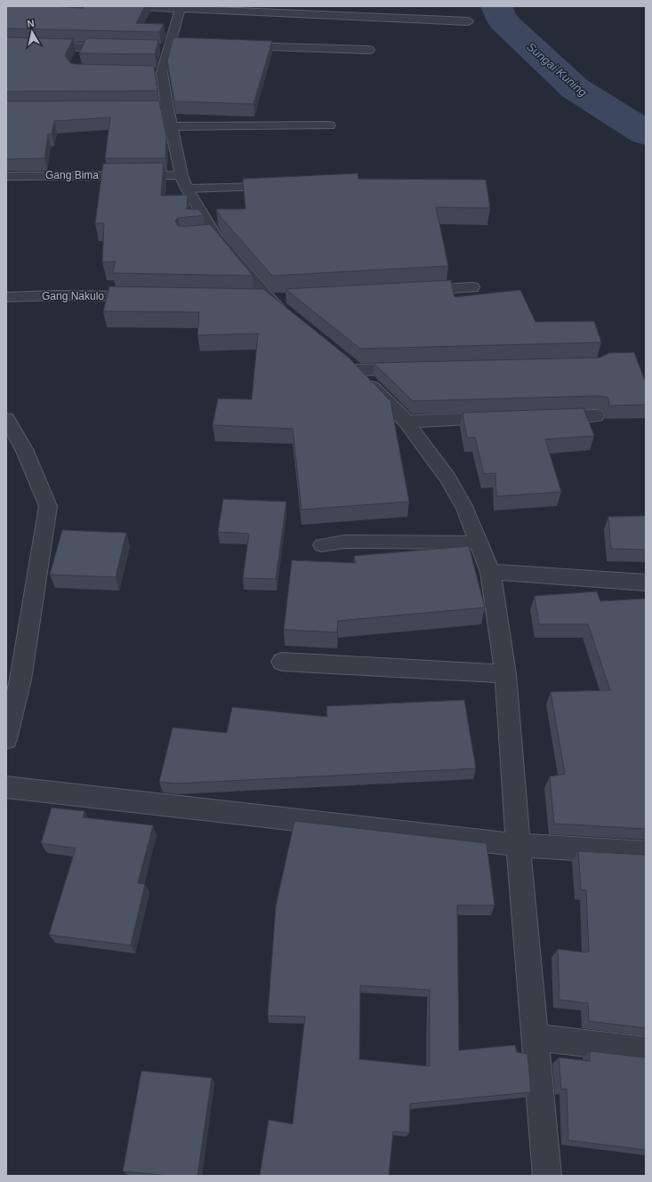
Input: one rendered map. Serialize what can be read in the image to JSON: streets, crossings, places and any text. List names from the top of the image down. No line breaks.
{"streets":{"street":["Gang Bima","Gang Nakulo"]},"water":["Sungai Kuning"],"north":"top"}
